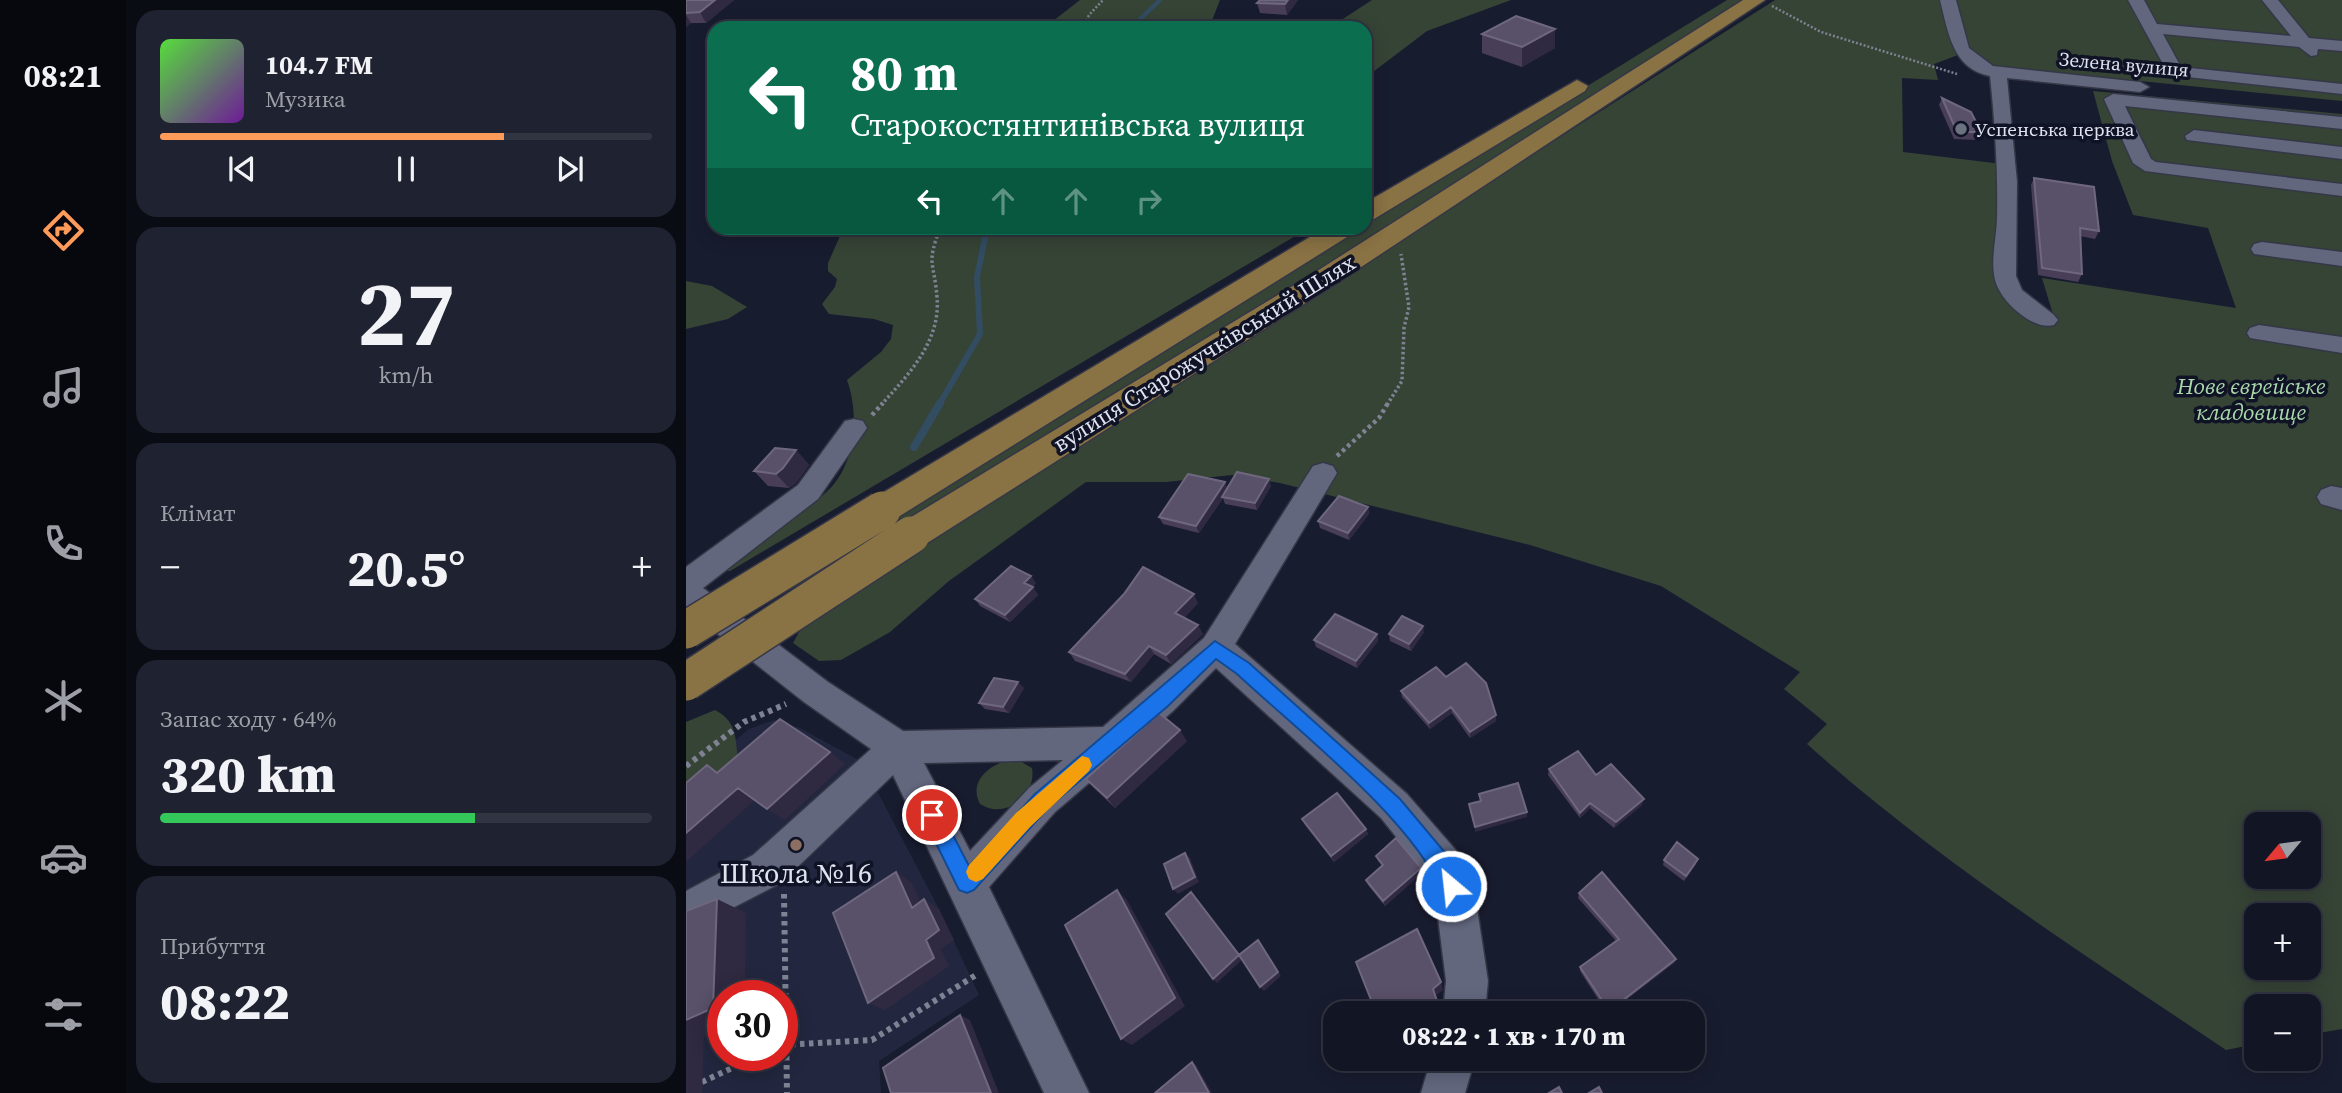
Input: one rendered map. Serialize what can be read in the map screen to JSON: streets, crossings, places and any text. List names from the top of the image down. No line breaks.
{"streets":{"main road":["вулиця Старожучківський Шлях"],"street":["Зелена вулиця"]},"parks":["Нове єврейське кладовище"],"places":["Успенська церква","Школа №16"],"north":"bottom left","page":{"tabs":"08:21","turn":["80 m","Старокостянтинівська вулиця"],"song":["104.7 FM","Музика"],"tile":[["27","km/h"],"Клімат",["Запас ходу · 64%","320 km"],["Прибуття","08:22"]],"heat":["−","20.5°","+"],"map_buttons":["+","−"],"limit":"30","trip":"08:22 · 1 хв · 170 m"}}
